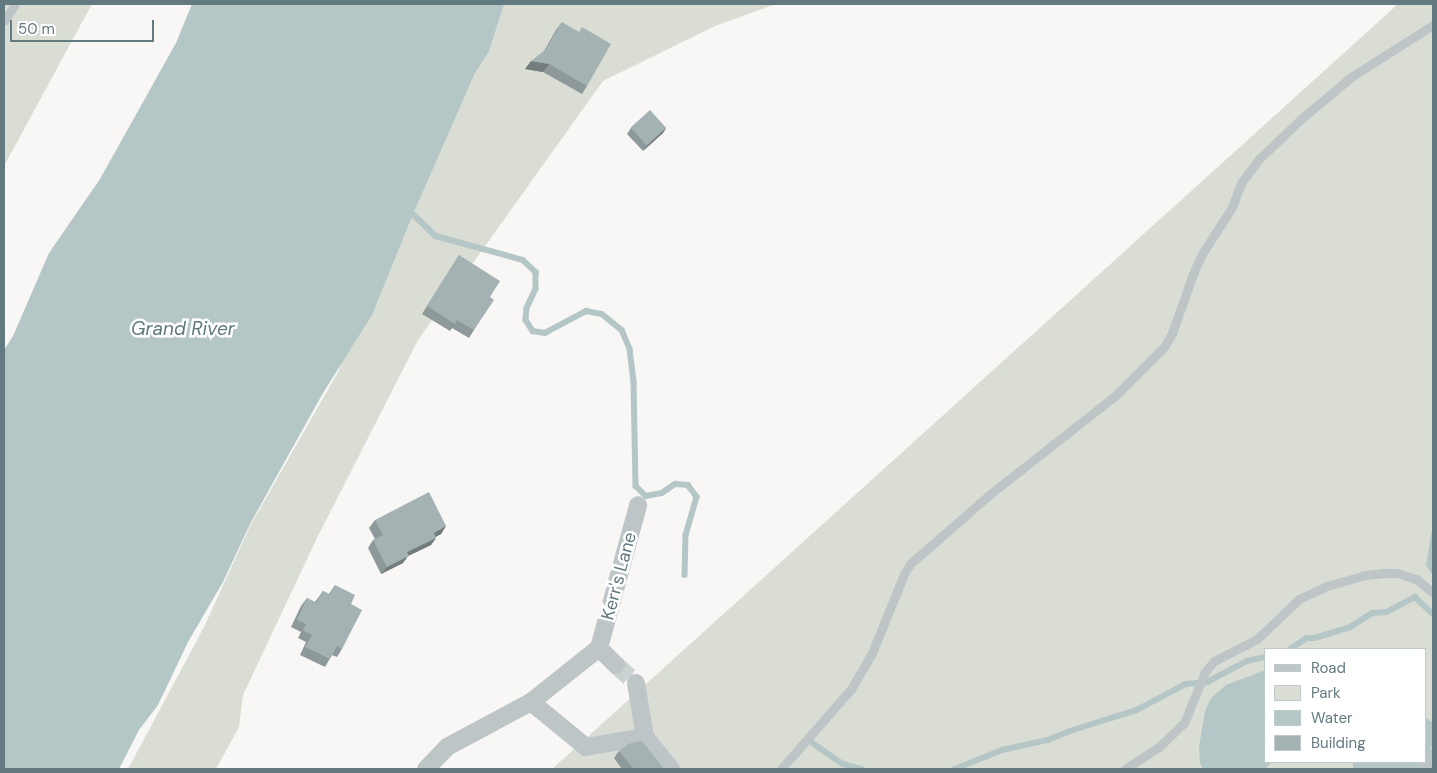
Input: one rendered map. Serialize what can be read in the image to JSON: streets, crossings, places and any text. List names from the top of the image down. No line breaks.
{"streets":{"street":["Kerr's Lane"]},"water":["Grand River"],"legend":["Road","Park","Water","Building"],"scale_bar":"50 m"}
